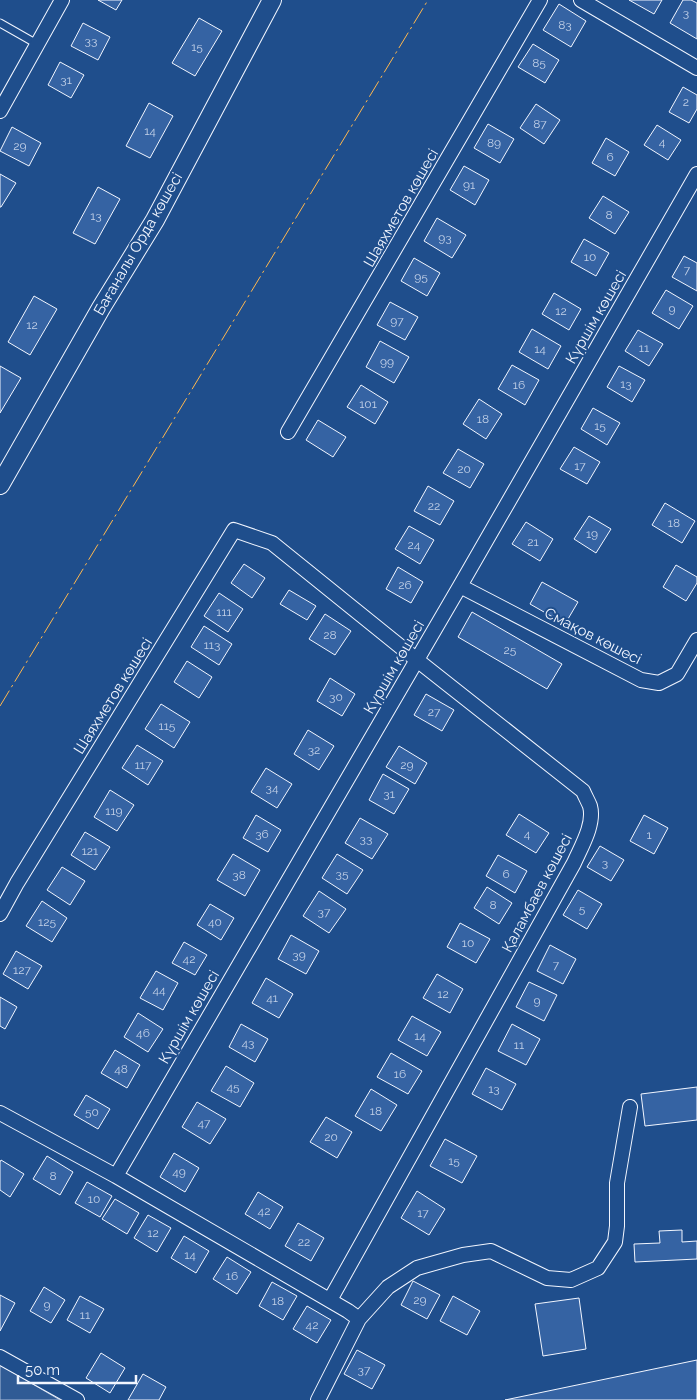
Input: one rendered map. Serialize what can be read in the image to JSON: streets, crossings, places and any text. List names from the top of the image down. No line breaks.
{"streets":{"street":["Шаяхметов көшесі","Бағаналы Орда көшесі","Күршім көшесі","Смақов көшесі","Қаламбаев көшесі"]},"crossings":[["Шаяхметов көшесі","Қаламбаев көшесі"],["Күршім көшесі","Смақов көшесі"],["Күршім көшесі","Қаламбаев көшесі"]],"house_numbers":["3","83","33","15","85","31","2","87","14","4","89","29","6","91","8","13","93","10","7","95","9","12","97","12","11","14","99","13","16","101","18","15","17","20","22","18","19","21","24","26","111","28","113","25","30","27","115","32","117","29","34","31","119","36","4","1","33","121","3","35","6","38","8","5","37","125","40","10","39","42","7","127","44","12","41","9","46","14","43","11","48","16","45","13","18","50","47","20","15","49","8","10","42","17","12","22","14","16","29","18","9","11","42","37"],"scale_bar":"50 m"}
